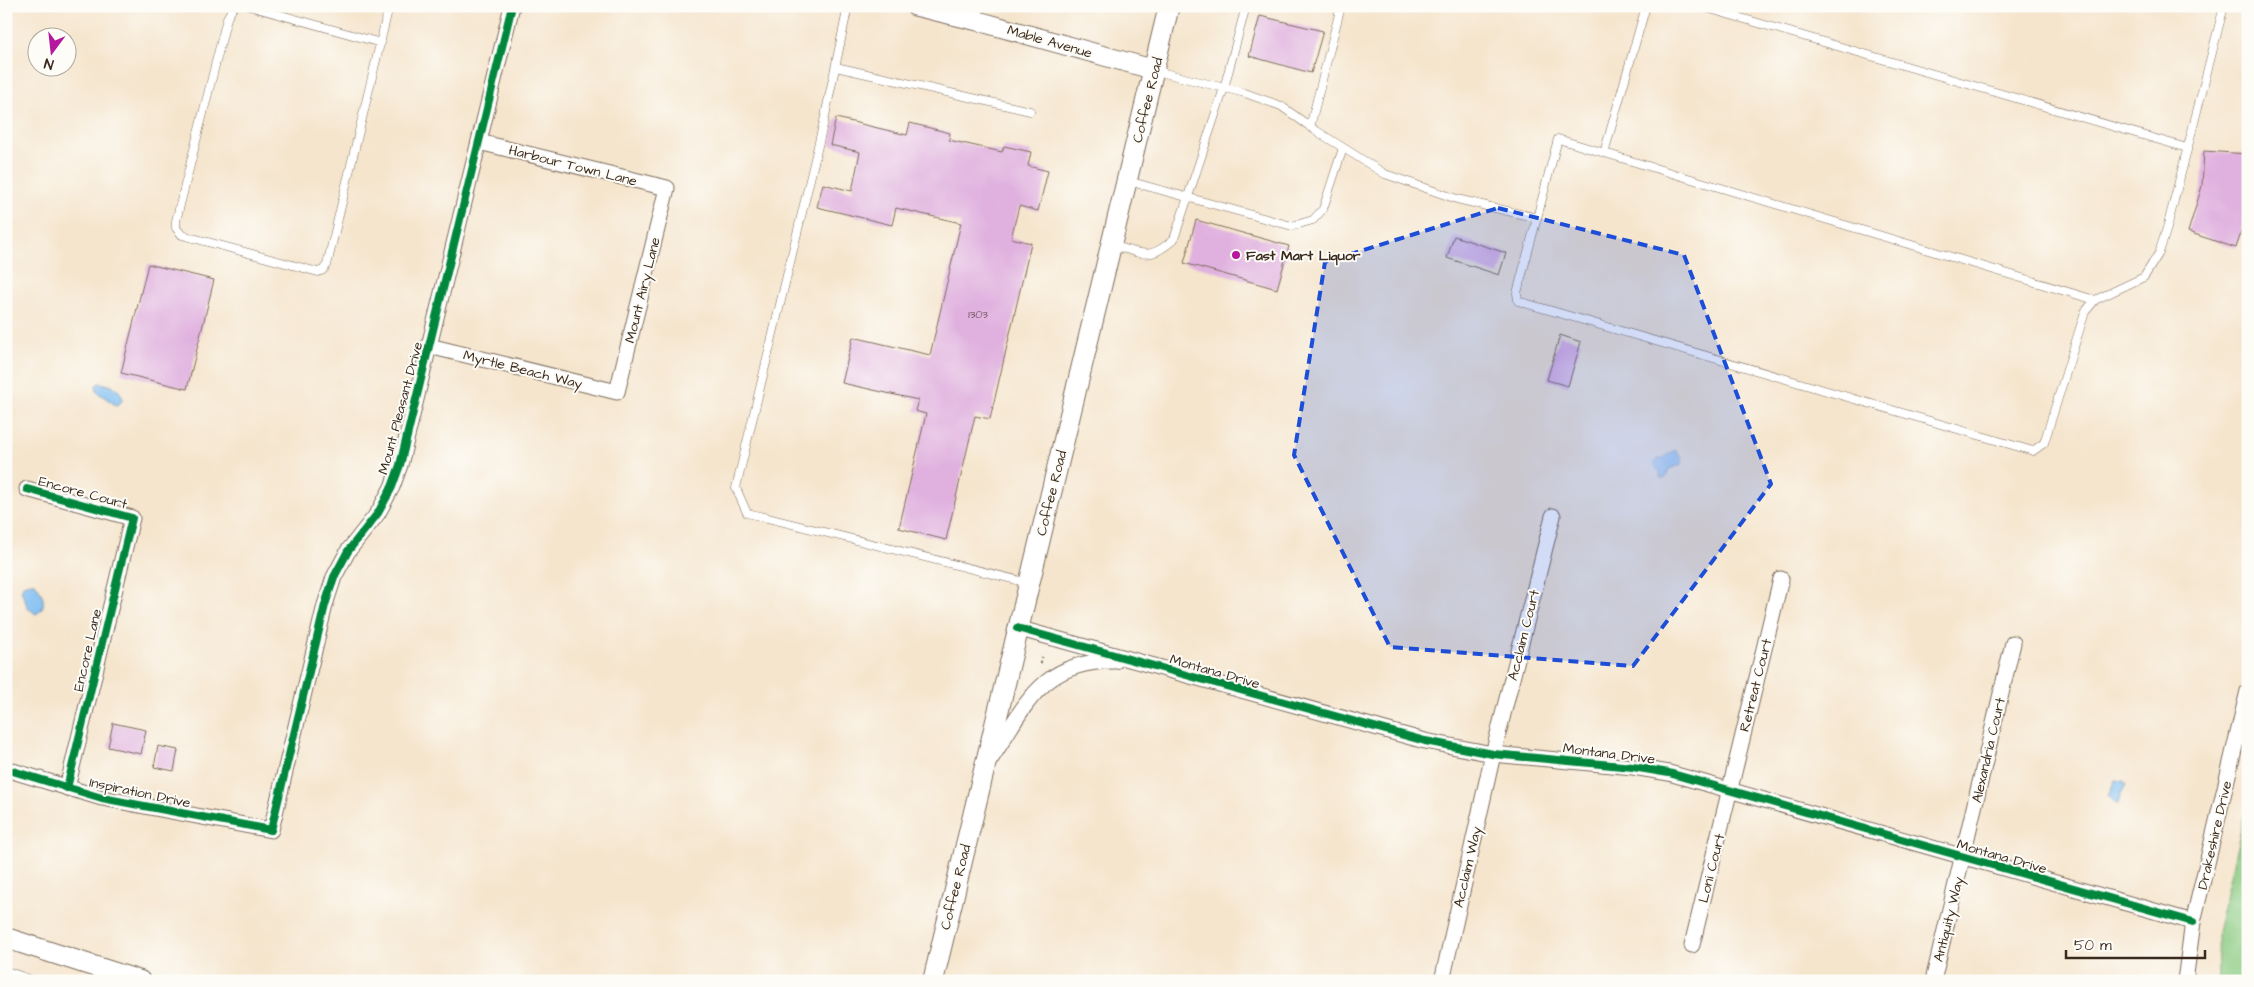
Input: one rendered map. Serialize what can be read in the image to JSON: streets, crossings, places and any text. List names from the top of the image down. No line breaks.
{"streets":{"main road":["Coffee Road"],"street":["Mable Avenue","Harbour Town Lane","Mount Airy Lane","Myrtle Beach Way","Mount Pleasant Drive","Encore Court","Acclaim Court","Encore Lane","Montana Drive","Retreat Court","Alexandria Court","Inspiration Drive","Drakeshire Drive","Acclaim Way","Loni Court","Antiquity Way"]},"crossings":[["Mable Avenue","Coffee Road"],["Coffee Road","Montana Drive"],["Harbour Town Lane","Mount Airy Lane"],["Harbour Town Lane","Mount Pleasant Drive"],["Mount Airy Lane","Myrtle Beach Way"],["Myrtle Beach Way","Mount Pleasant Drive"],["Mount Pleasant Drive","Inspiration Drive"],["Encore Court","Encore Lane"],["Acclaim Court","Montana Drive"],["Acclaim Court","Acclaim Way"],["Encore Lane","Inspiration Drive"],["Montana Drive","Retreat Court"],["Montana Drive","Alexandria Court"],["Montana Drive","Drakeshire Drive"],["Montana Drive","Acclaim Way"],["Montana Drive","Loni Court"],["Montana Drive","Antiquity Way"],["Retreat Court","Loni Court"],["Alexandria Court","Antiquity Way"]],"places":["Fast Mart Liquor"],"house_numbers":["1303"],"scale_bar":"50 m","north":"bottom"}
